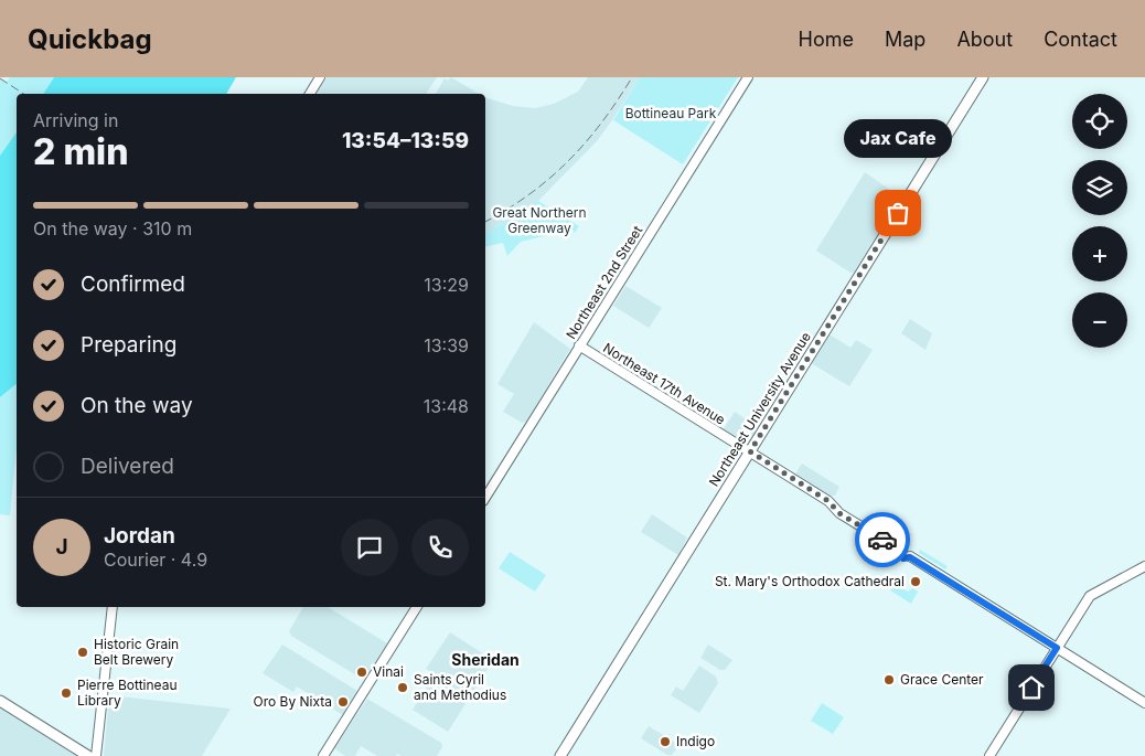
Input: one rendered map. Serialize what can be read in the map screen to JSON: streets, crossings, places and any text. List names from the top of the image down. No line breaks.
{"streets":{"main road":["Northeast University Avenue"],"street":["Northeast 2nd Street","Northeast 17th Avenue"]},"crossings":[["Northeast 2nd Street","Northeast 17th Avenue"],["Northeast 17th Avenue","Northeast University Avenue"]],"districts":["Sheridan"],"parks":["Bottineau Park","Great Northern Greenway"],"places":["Jax Cafe","St. Mary's Orthodox Cathedral","Historic Grain Belt Brewery","Vinai","Grace Center","Saints Cyril and Methodius","Pierre Bottineau Library","Oro By Nixta","Indigo"],"page":{"header":"Quickbag","nav":["Home","Map","About","Contact"],"map_buttons":["+","−"],"heading":["2 min","Arriving in","13:54–13:59"],"panel":["Jordan","Courier · 4.9"],"bubble":"Jax Cafe","bar":"On the way · 310 m","list":[["Confirmed","13:29"],["Preparing","13:39"],["On the way","13:48"],"Delivered"],"round":"J"}}
